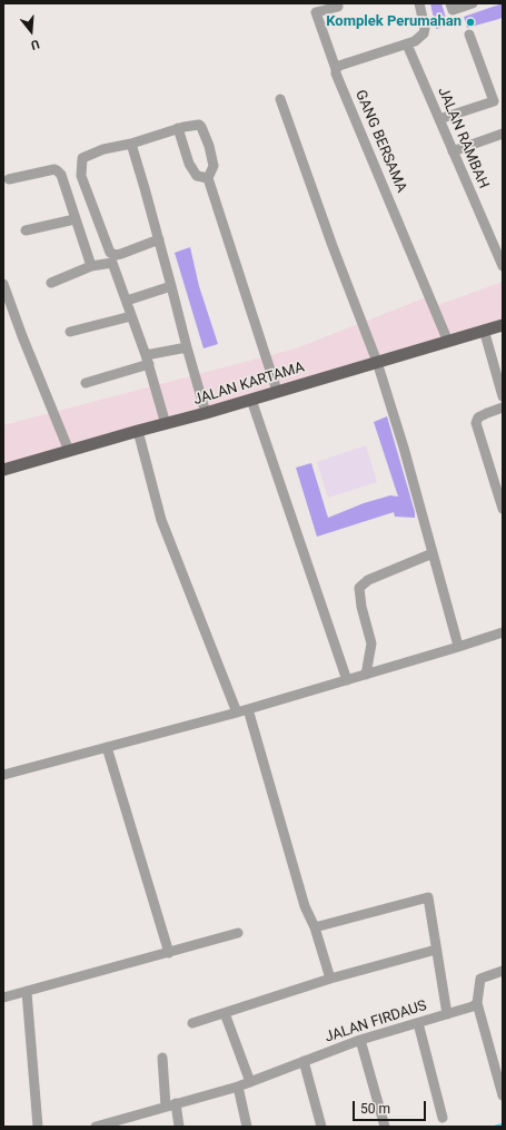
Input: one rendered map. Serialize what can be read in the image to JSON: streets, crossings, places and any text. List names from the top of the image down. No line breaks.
{"streets":{"main road":["JALAN KARTAMA"],"street":["JALAN RAMBAH","GANG BERSAMA","JALAN FIRDAUS"]},"crossings":[["GANG BERSAMA","JALAN KARTAMA"]],"places":["Komplek Perumahan"],"scale_bar":"50 m","north":"bottom"}
